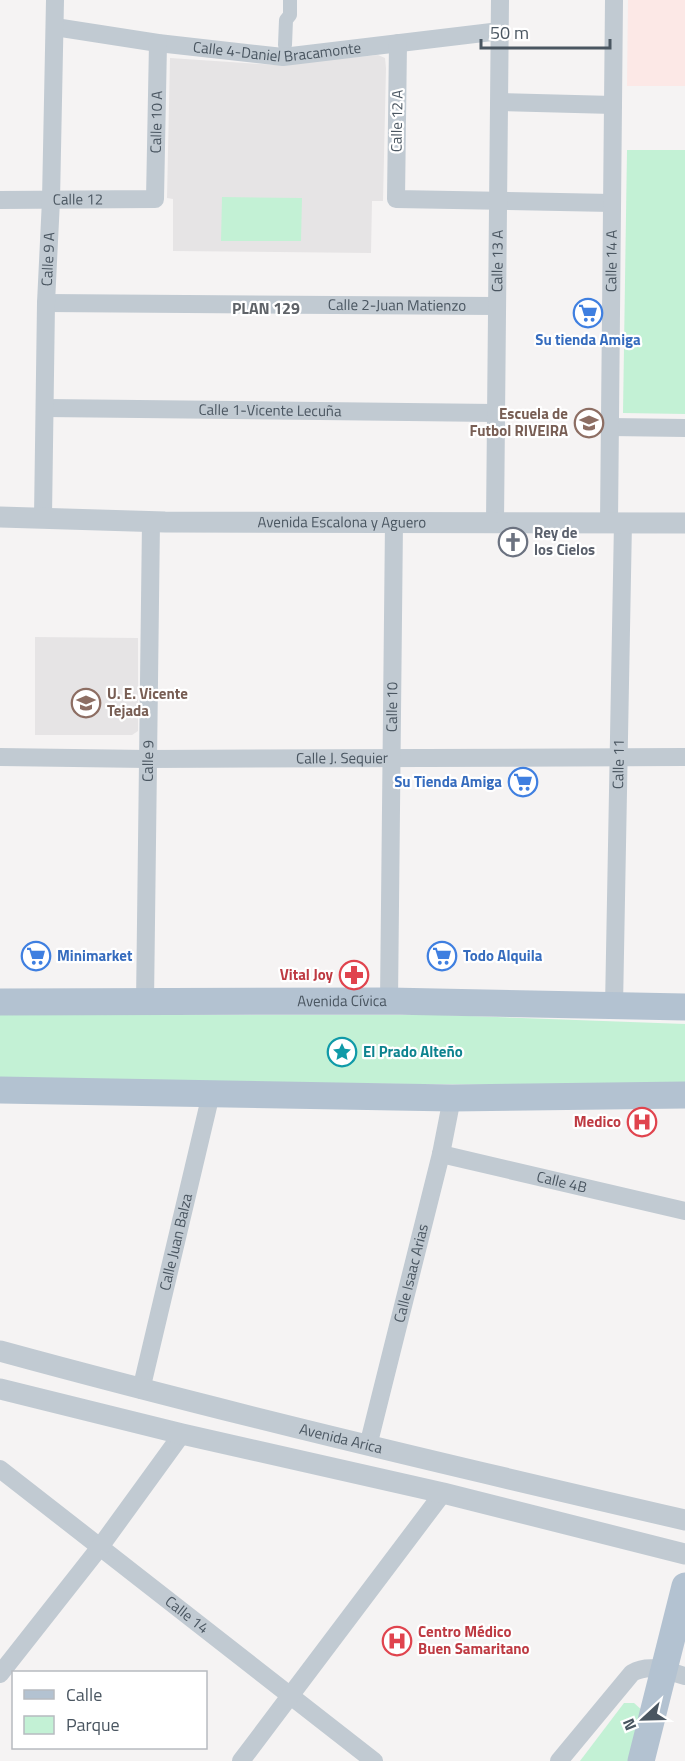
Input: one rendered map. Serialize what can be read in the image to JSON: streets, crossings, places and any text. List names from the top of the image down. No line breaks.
{"streets":{"main road":["Avenida Cívica"],"street":["Calle 4-Daniel Bracamonte","Calle 10 A","Calle 12 A","Calle 12","Calle 9 A","Calle 13 A","Calle 14 A","Calle 2-Juan Matienzo","Calle 1-Vicente Lecuña","Avenida Escalona y Aguero","Calle 10","Calle J. Sequier","Calle 9","Calle 11","Calle 4B","Calle Juan Balza","Calle Isaac Arias","Avenida Arica","Calle 14"]},"crossings":[["Calle 4-Daniel Bracamonte","Calle 10 A"],["Calle 4-Daniel Bracamonte","Calle 12 A"],["Calle 4-Daniel Bracamonte","Calle 9 A"],["Calle 4-Daniel Bracamonte","Calle 13 A"],["Calle 10 A","Calle 12"],["Calle 12 A","Calle 13 A"],["Calle 12","Calle 9 A"],["Calle 9 A","Calle 2-Juan Matienzo"],["Calle 9 A","Calle 1-Vicente Lecuña"],["Calle 9 A","Avenida Escalona y Aguero"],["Calle 13 A","Calle 2-Juan Matienzo"],["Calle 13 A","Calle 1-Vicente Lecuña"],["Calle 13 A","Avenida Escalona y Aguero"],["Calle 14 A","Avenida Escalona y Aguero"],["Calle 14 A","Calle 11"],["Avenida Escalona y Aguero","Calle 10"],["Avenida Escalona y Aguero","Calle 9"],["Avenida Escalona y Aguero","Calle 11"],["Calle 10","Calle J. Sequier"],["Calle 10","Avenida Cívica"],["Calle J. Sequier","Calle 9"],["Calle J. Sequier","Calle 11"],["Calle 9","Avenida Cívica"],["Calle 11","Avenida Cívica"],["Calle 4B","Calle Isaac Arias"],["Calle Juan Balza","Avenida Arica"],["Calle Isaac Arias","Avenida Arica"]],"districts":["PLAN 129"],"places":{"supermarket":["Su tienda Amiga","Su Tienda Amiga","Minimarket","Todo Alquila"],"school or university":["Escuela de Futbol RIVEIRA","U. E. Vicente Tejada"],"church":["Rey de los Cielos"],"pharmacy":["Vital Joy"],"place":["El Prado Alteño"],"hospital":["Medico","Centro Médico Buen Samaritano"]},"legend":["Calle","Parque"],"scale_bar":"50 m","north":"left"}
